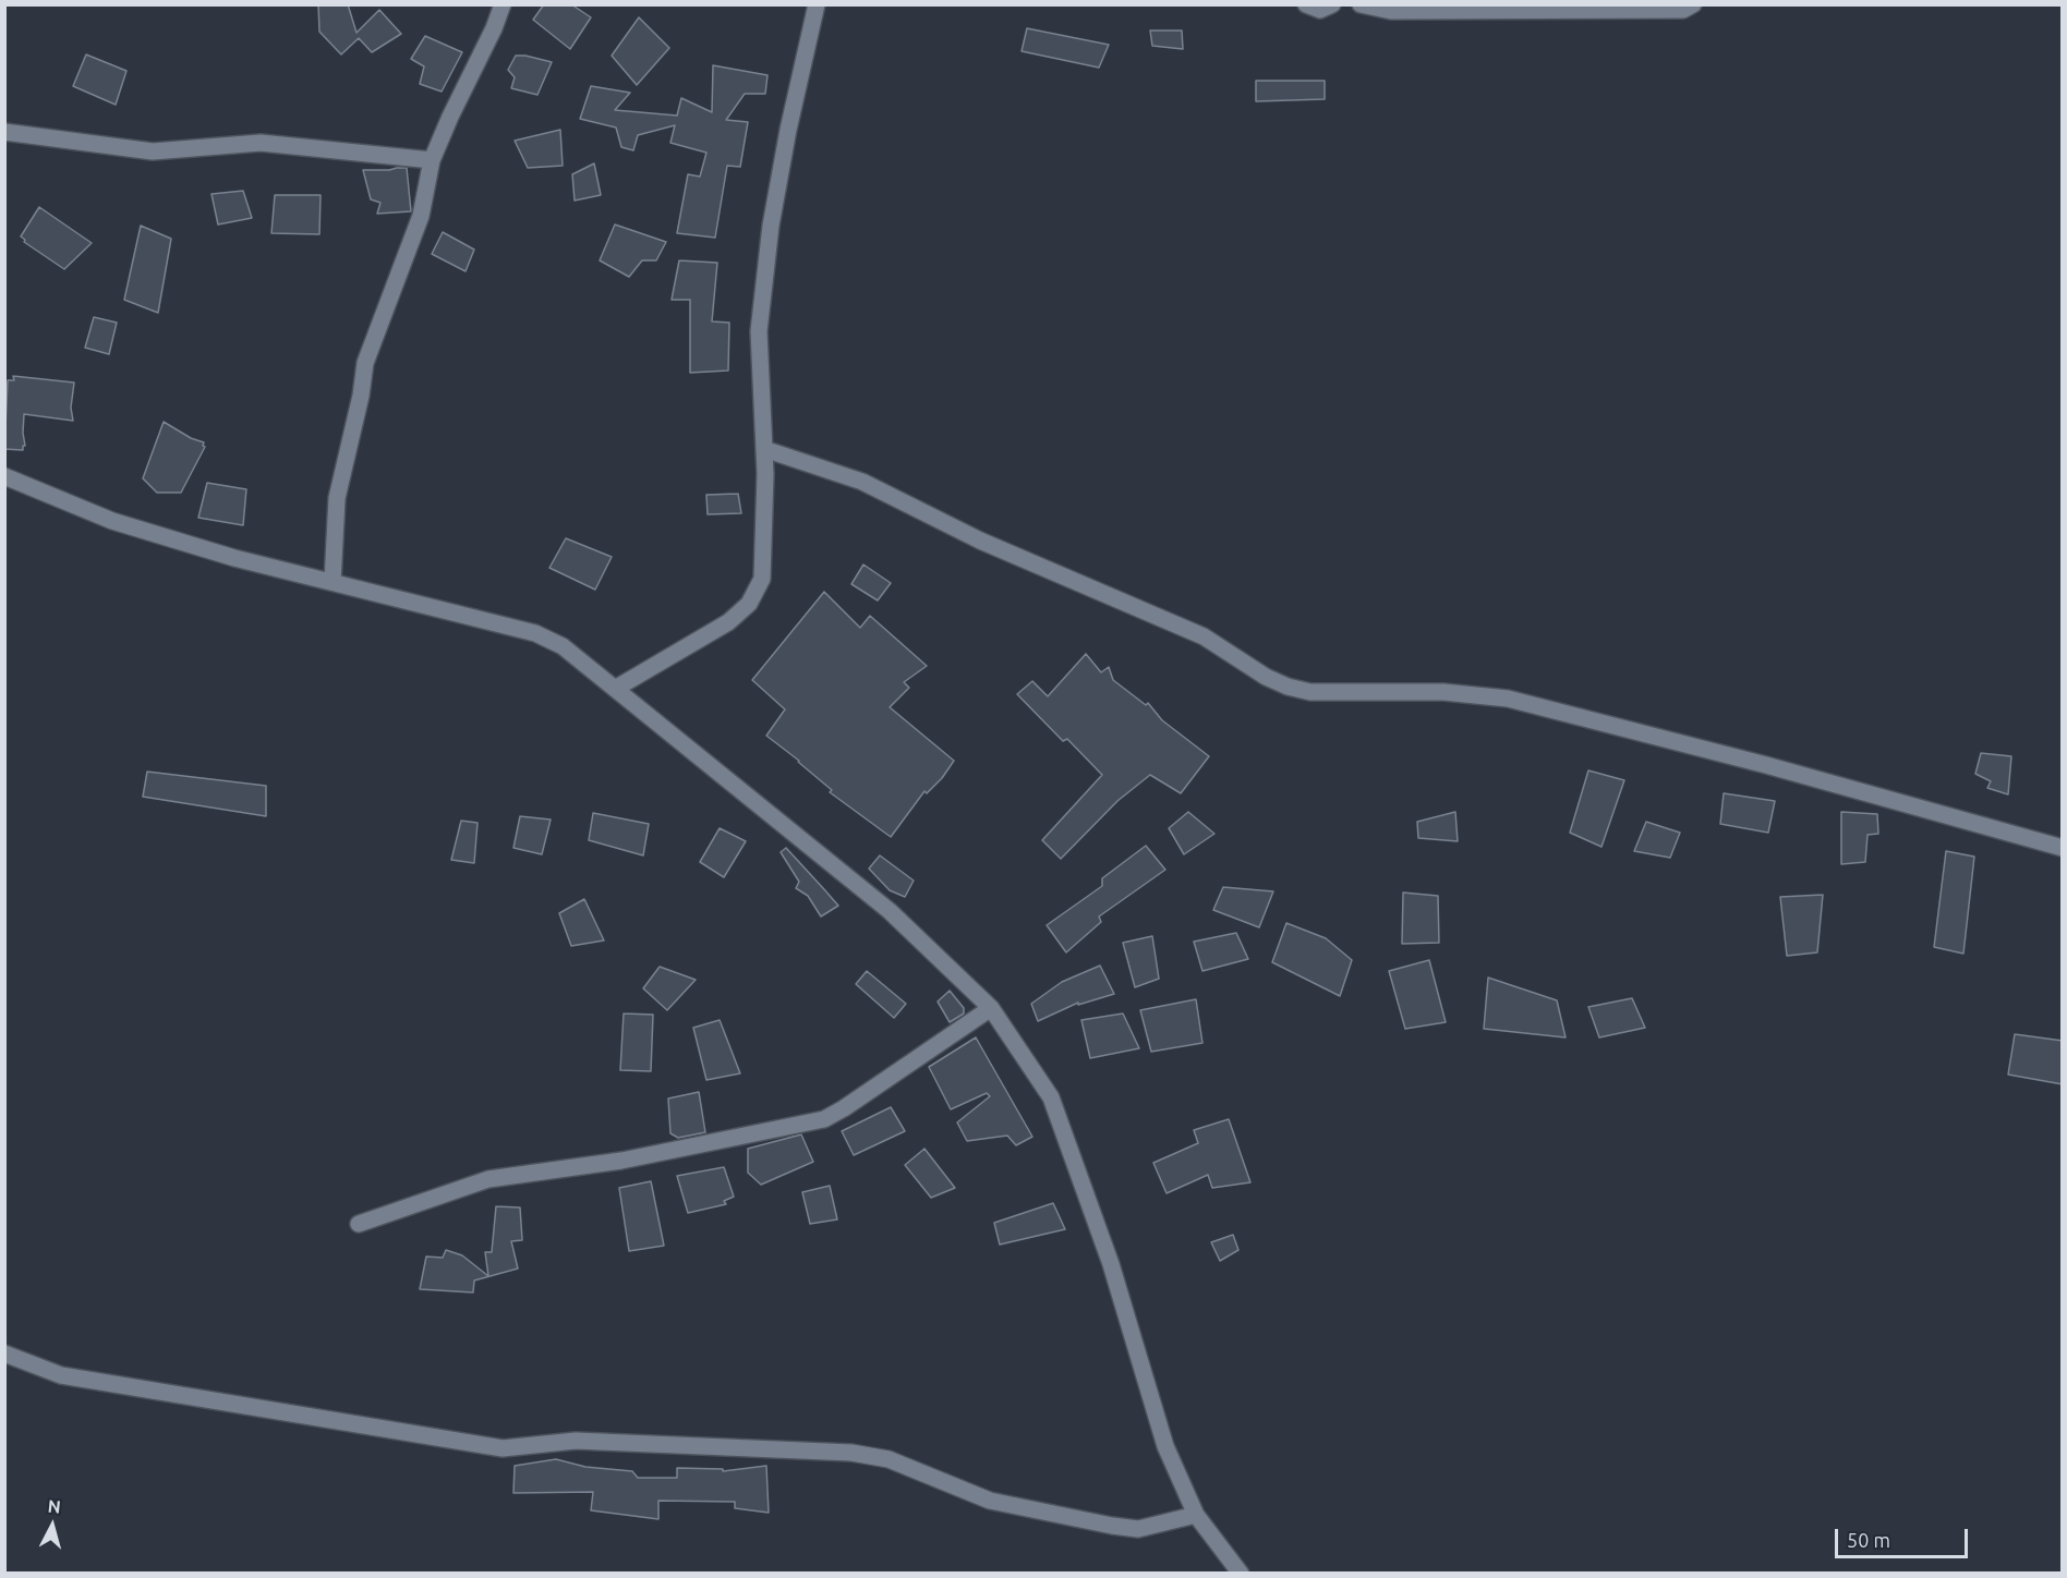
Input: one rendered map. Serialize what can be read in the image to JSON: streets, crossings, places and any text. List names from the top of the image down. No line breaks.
{"scale_bar":"50 m","north":"top"}
